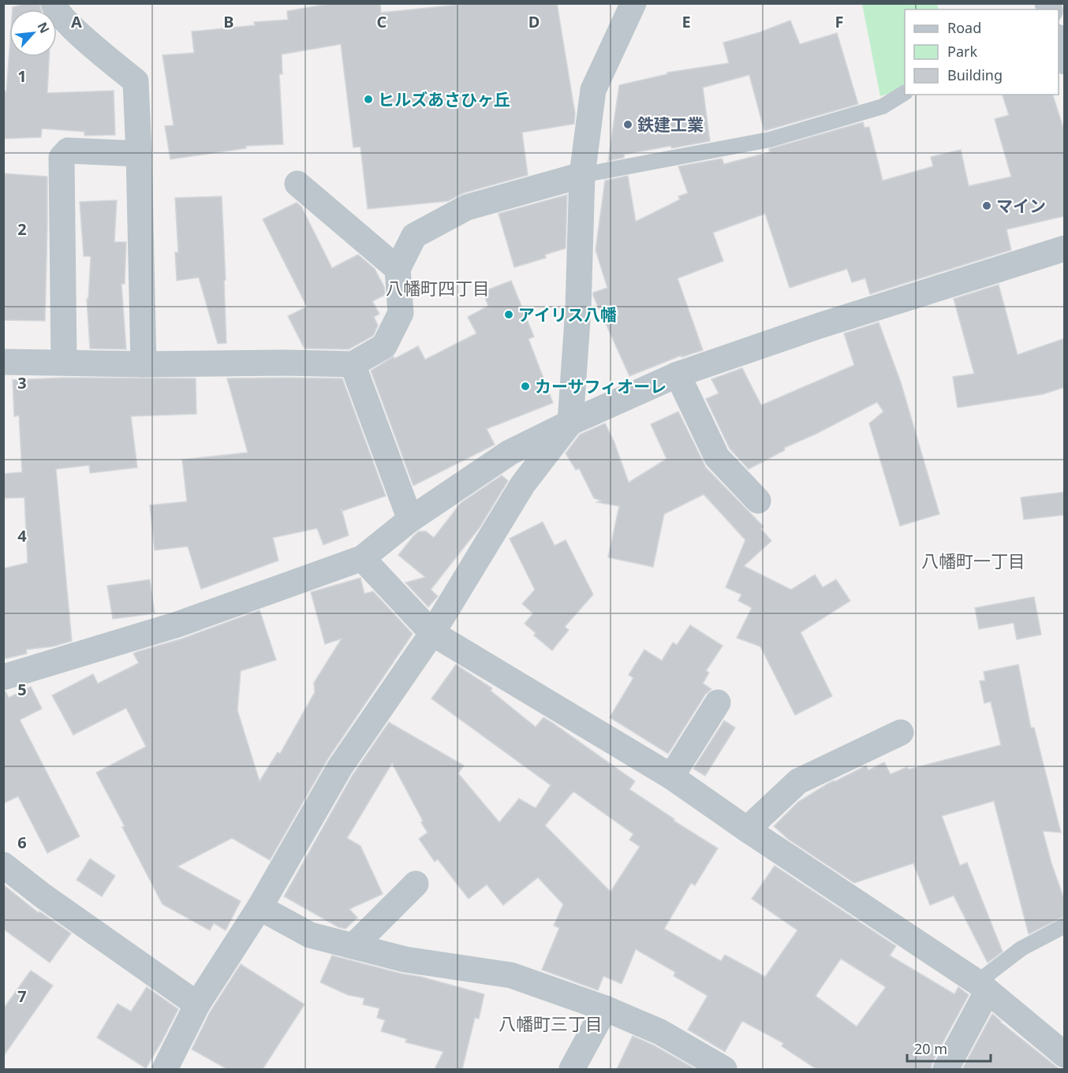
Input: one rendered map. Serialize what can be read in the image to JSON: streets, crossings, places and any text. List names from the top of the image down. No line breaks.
{"districts":["八幡町四丁目","八幡町一丁目","八幡町三丁目"],"places":["ヒルズあさひヶ丘","鉄建工業","マイン","アイリス八幡","カーサフィオーレ"],"legend":["Road","Park","Building"],"scale_bar":"20 m","north":"top right","grid":{"columns":["A","B","C","D","E","F"],"rows":["1","2","3","4","5","6","7"]}}
